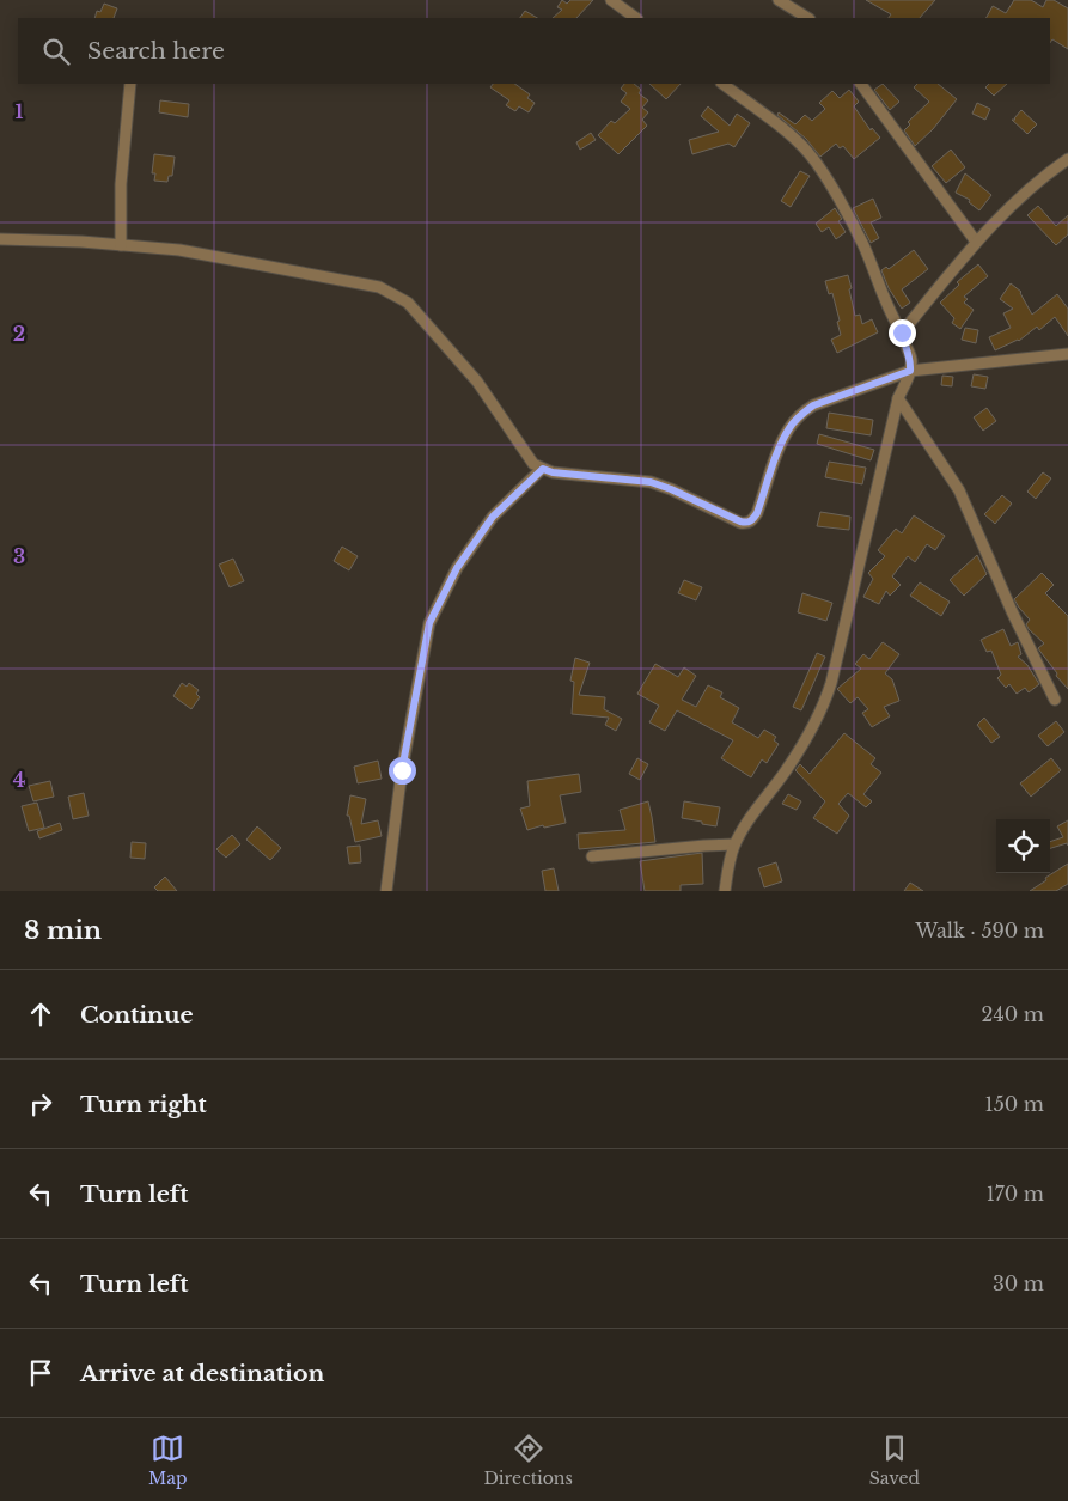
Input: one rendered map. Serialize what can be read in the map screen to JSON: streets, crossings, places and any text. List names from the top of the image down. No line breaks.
{"page":{"search":"Search here","heading":["8 min","Walk · 590 m"],"list":[["Continue","240 m"],["Turn right","150 m"],["Turn left","170 m"],["Turn left","30 m"],"Arrive at destination"],"nav":["Map","Directions","Saved"]},"grid":{"rows":["1","2","3","4"]}}
